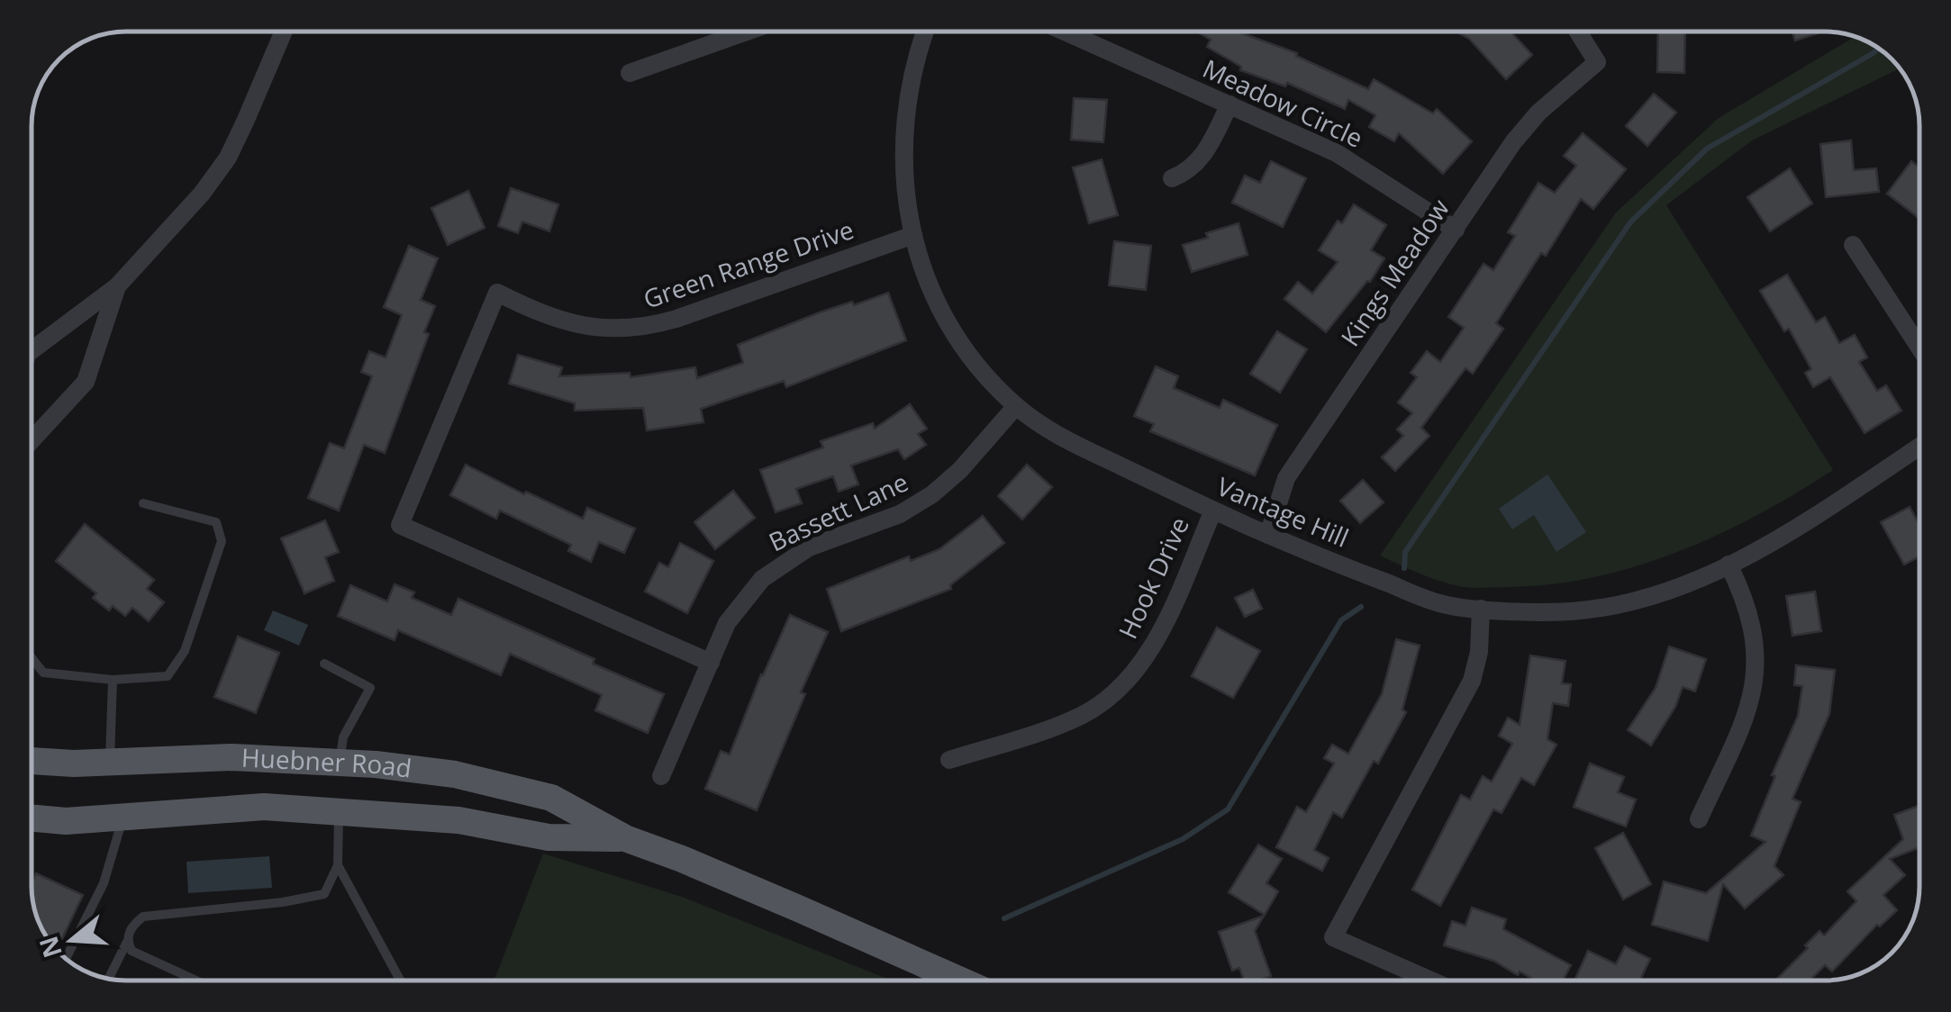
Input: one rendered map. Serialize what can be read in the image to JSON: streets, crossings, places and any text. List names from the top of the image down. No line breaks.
{"streets":{"main road":["Huebner Road"],"street":["Meadow Circle","Green Range Drive","Kings Meadow","Bassett Lane","Vantage Hill","Hook Drive"]},"crossings":[["Meadow Circle","Kings Meadow"],["Green Range Drive","Bassett Lane"],["Green Range Drive","Vantage Hill"],["Kings Meadow","Vantage Hill"],["Bassett Lane","Vantage Hill"],["Vantage Hill","Hook Drive"]],"north":"left"}
